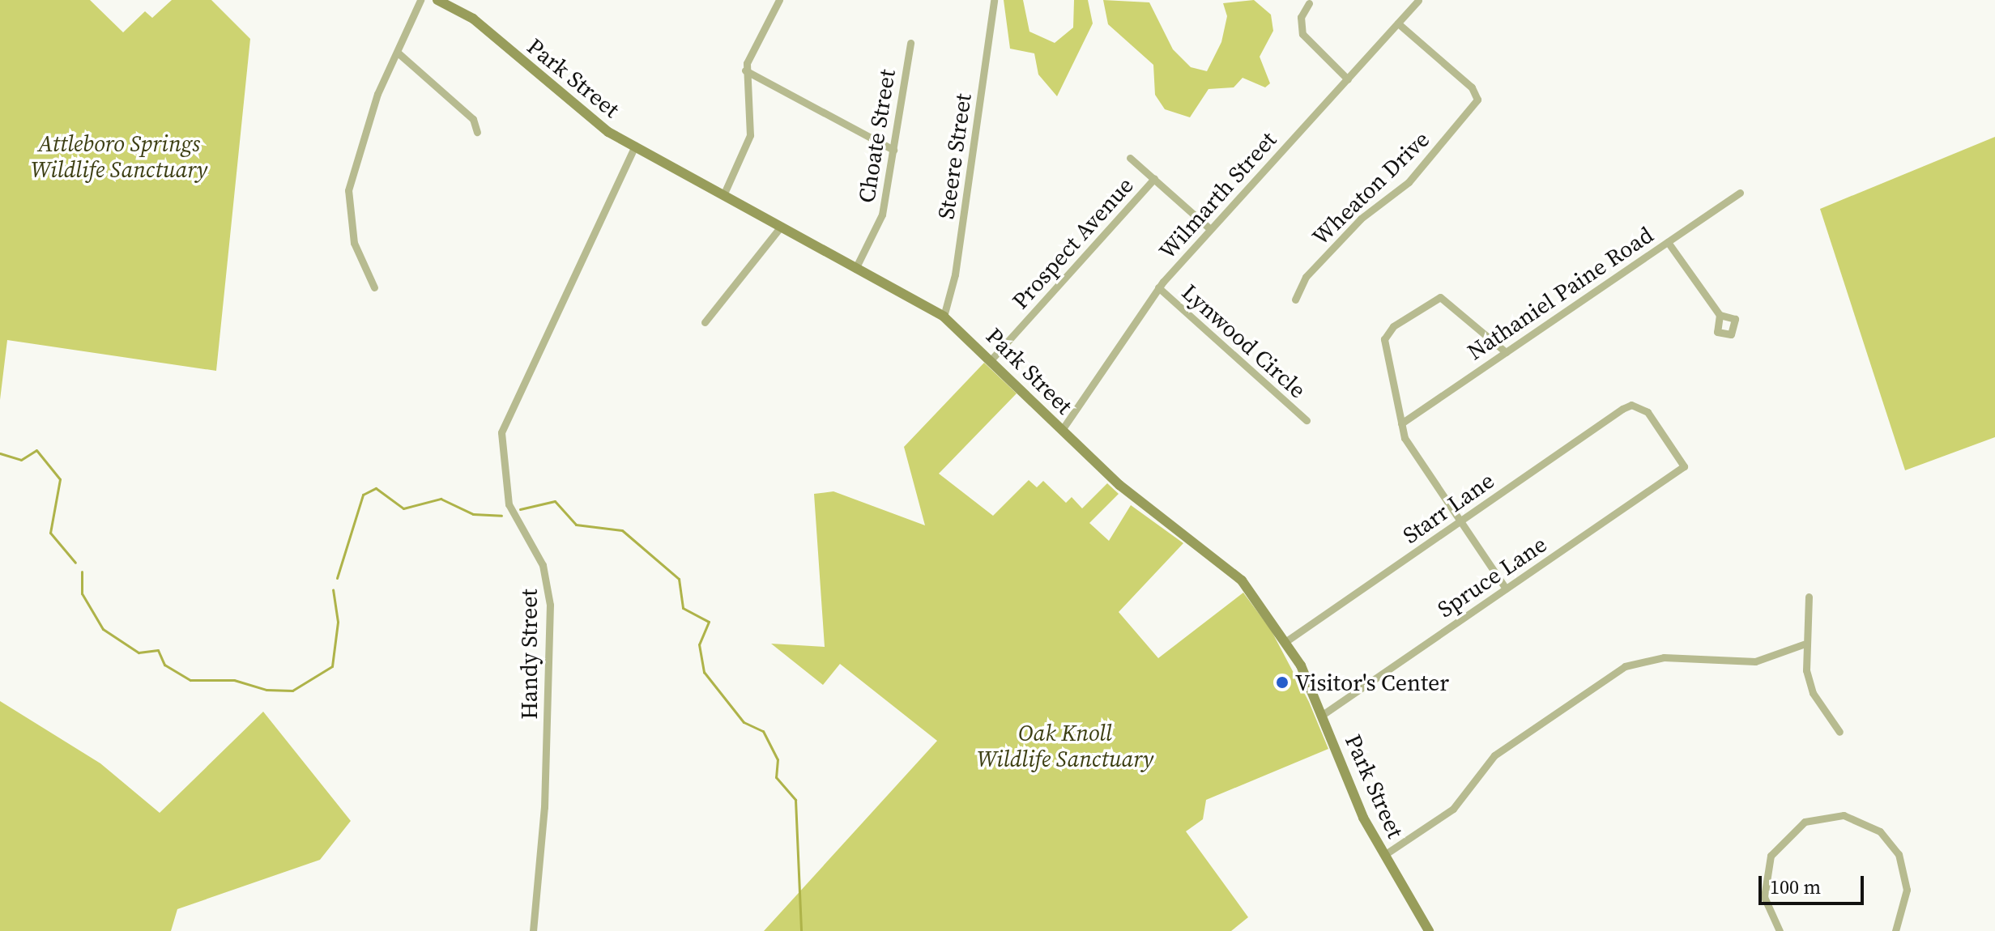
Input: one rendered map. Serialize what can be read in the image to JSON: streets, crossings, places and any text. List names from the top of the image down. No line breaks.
{"streets":{"main road":["Park Street"],"street":["Choate Street","Steere Street","Wheaton Drive","Wilmarth Street","Prospect Avenue","Nathaniel Paine Road","Lynwood Circle","Starr Lane","Spruce Lane","Handy Street"]},"crossings":[["Park Street","Choate Street"],["Park Street","Steere Street"],["Park Street","Wilmarth Street"],["Park Street","Prospect Avenue"],["Park Street","Starr Lane"],["Park Street","Spruce Lane"],["Park Street","Handy Street"],["Wheaton Drive","Wilmarth Street"],["Wilmarth Street","Lynwood Circle"],["Starr Lane","Spruce Lane"]],"parks":["Attleboro Springs Wildlife Sanctuary","Oak Knoll Wildlife Sanctuary"],"places":["Visitor's Center"],"scale_bar":"100 m"}
